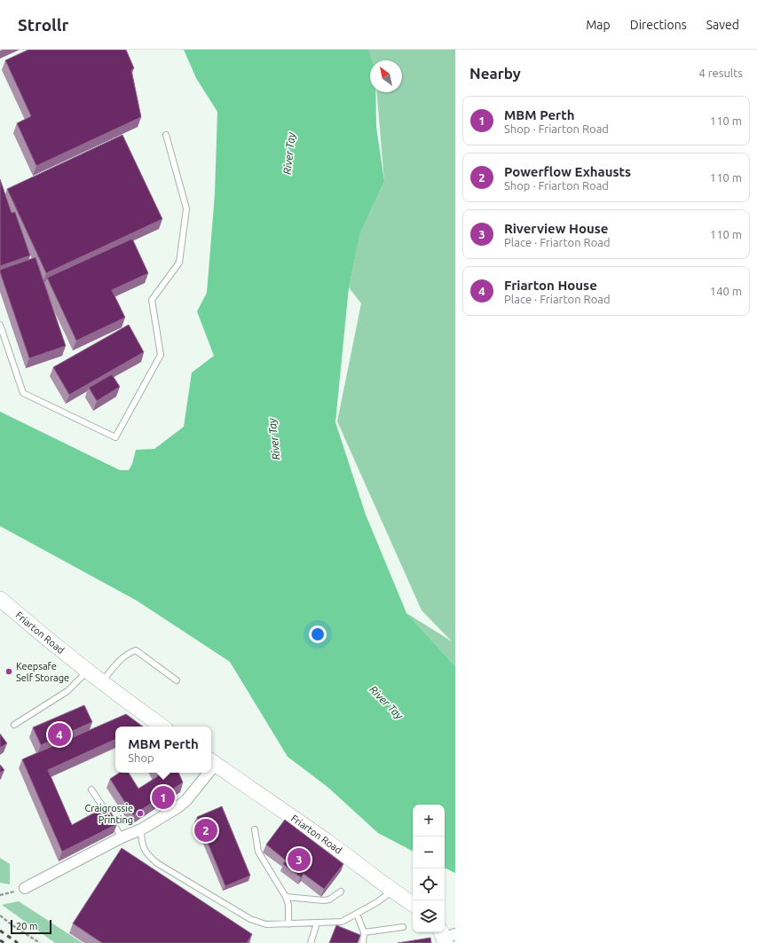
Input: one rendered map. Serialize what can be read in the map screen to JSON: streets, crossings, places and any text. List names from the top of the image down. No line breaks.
{"streets":{"street":["Friarton Road"]},"water":["River Tay"],"places":["Keepsafe Self Storage","Craigrossie Printing"],"scale_bar":"20 m","north":"top left","page":{"header":"Strollr","nav":["Map","Directions","Saved"],"heading":["Nearby","4 results"],"list":[{"mark":"1","name":"MBM Perth","note":"Shop · Friarton Road","value":"110 m"},{"mark":"2","name":"Powerflow Exhausts","note":"Shop · Friarton Road","value":"110 m"},{"mark":"3","name":"Riverview House","note":"Place · Friarton Road","value":"110 m"},{"mark":"4","name":"Friarton House","note":"Place · Friarton Road","value":"140 m"}],"pins":["4","1","2","3"],"popup":["MBM Perth","Shop"],"map_buttons":["+","−"],"scale":"20 m"}}
